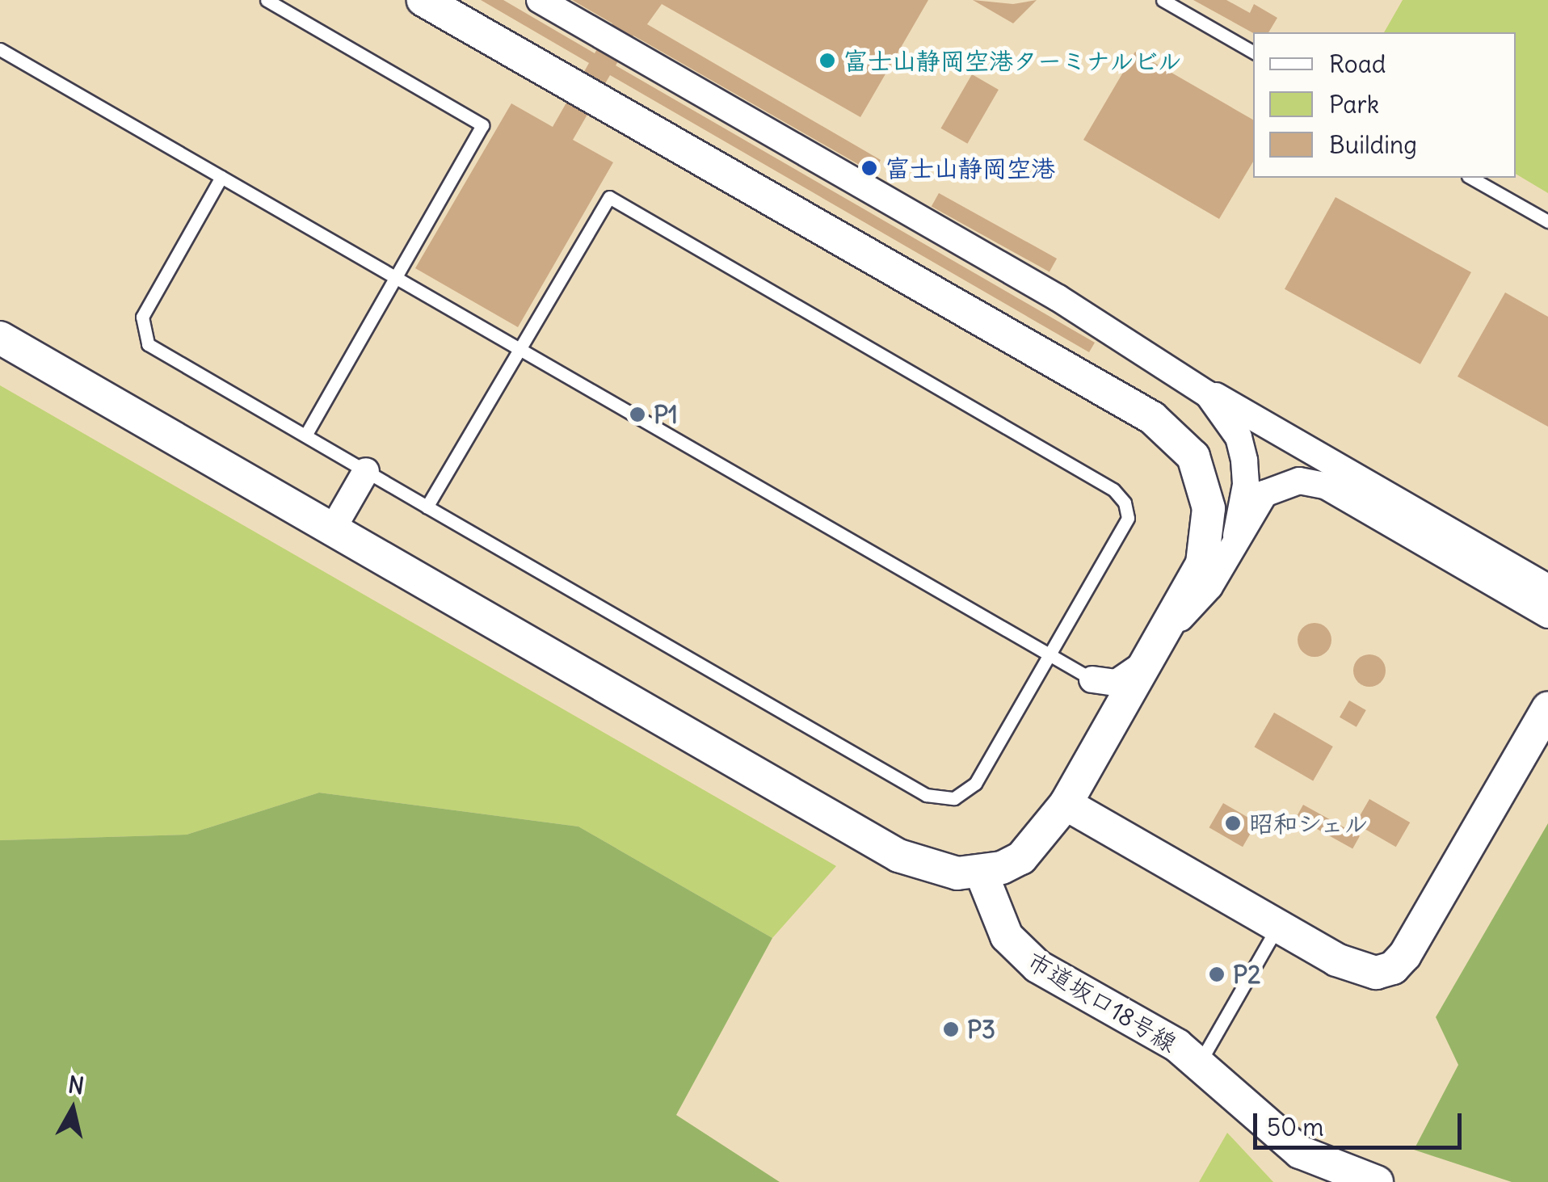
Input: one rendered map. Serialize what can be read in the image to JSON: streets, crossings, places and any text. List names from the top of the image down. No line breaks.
{"streets":{"street":["市道坂口18号線"]},"places":["富士山静岡空港ターミナルビル","富士山静岡空港","P1","昭和シェル","P2","P3"],"legend":["Road","Park","Building"],"scale_bar":"50 m","north":"top"}
